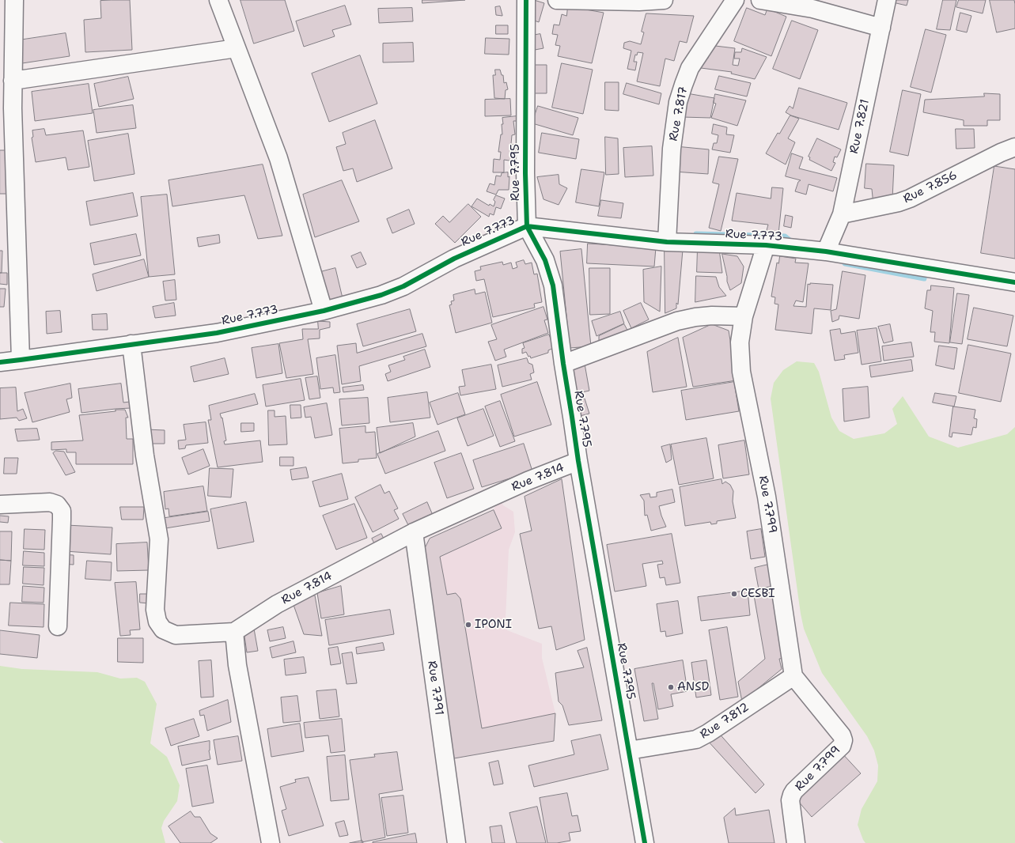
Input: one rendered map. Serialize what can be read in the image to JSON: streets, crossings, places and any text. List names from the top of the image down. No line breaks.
{"streets":{"street":["Rue 7.817","Rue 7.821","Rue 7.795","Rue 7.856","Rue 7.773","Rue 7.814","Rue 7.799","Rue 7.791","Rue 7.812"]},"crossings":[["Rue 7.817","Rue 7.773"],["Rue 7.821","Rue 7.856"],["Rue 7.821","Rue 7.773"],["Rue 7.795","Rue 7.773"],["Rue 7.795","Rue 7.814"],["Rue 7.795","Rue 7.812"],["Rue 7.773","Rue 7.799"],["Rue 7.814","Rue 7.791"],["Rue 7.799","Rue 7.812"]],"places":["CESBI","IPONI","ANSD"]}
